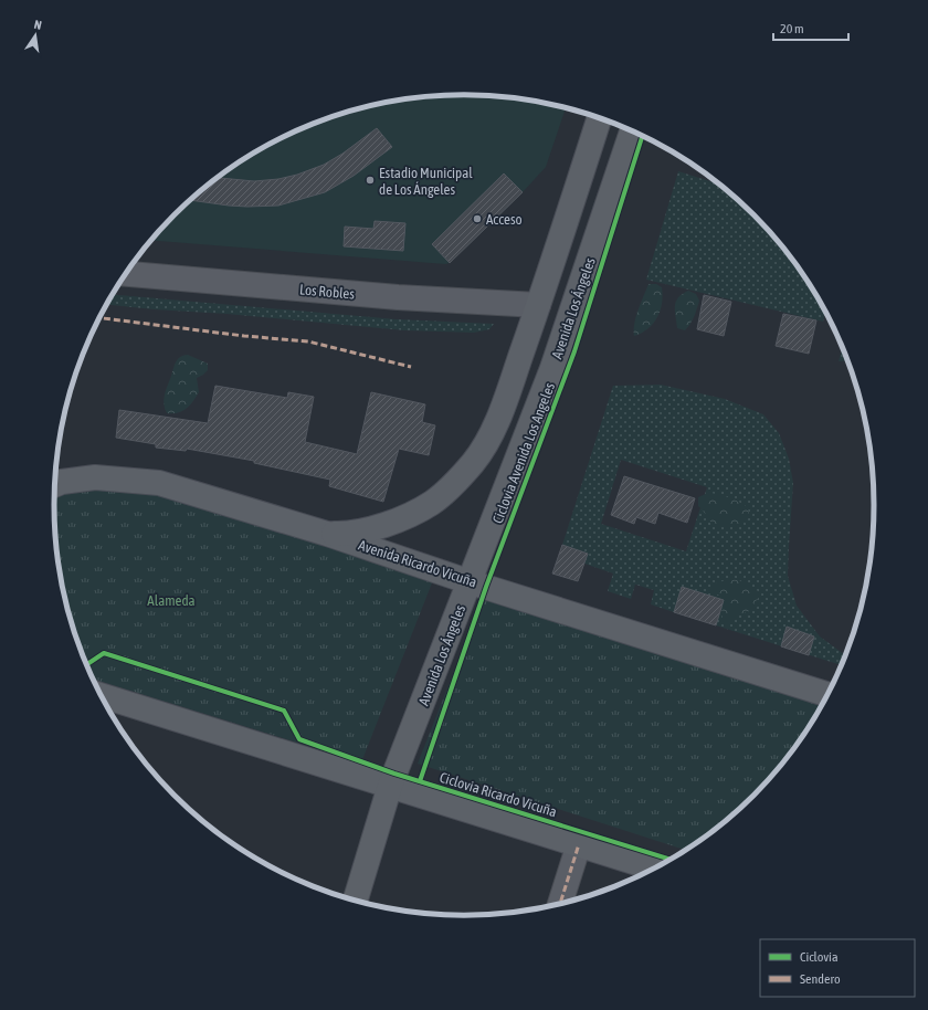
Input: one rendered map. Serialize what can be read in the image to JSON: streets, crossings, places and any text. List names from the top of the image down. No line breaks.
{"streets":{"main road":["Avenida Los Ángeles","Avenida Ricardo Vicuña"],"street":["Los Robles"],"cycle path":["Ciclovia Avenida Los Angeles","Ciclovia Ricardo Vicuña"]},"crossings":[["Avenida Los Ángeles","Avenida Ricardo Vicuña"]],"parks":["Alameda"],"places":["Estadio Municipal de Los Ángeles","Acceso"],"legend":["Ciclovía","Sendero"],"scale_bar":"20 m","north":"top"}
